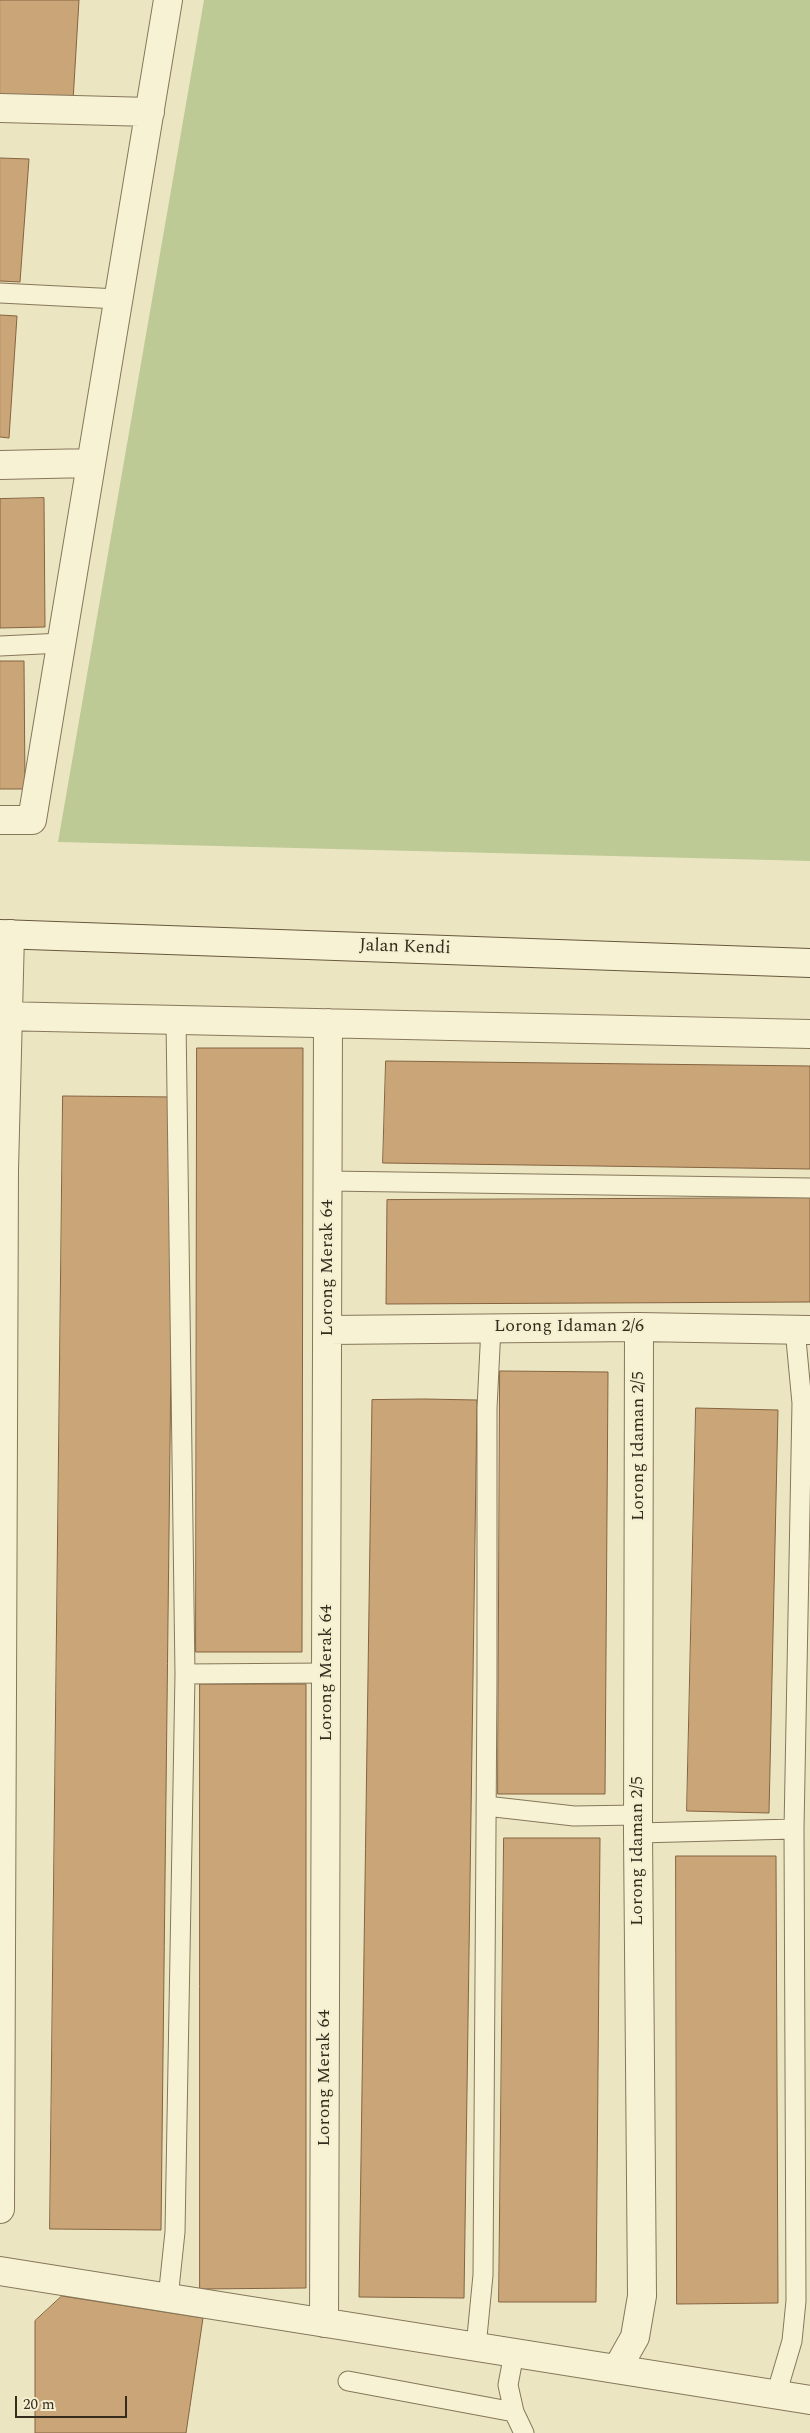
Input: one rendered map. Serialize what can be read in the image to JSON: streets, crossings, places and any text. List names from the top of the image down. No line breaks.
{"streets":{"street":["Jalan Kendi","Lorong Merak 64","Lorong Idaman 2/6","Lorong Idaman 2/5"]},"crossings":[["Lorong Merak 64","Lorong Idaman 2/6"],["Lorong Idaman 2/6","Lorong Idaman 2/5"]],"scale_bar":"20 m"}
